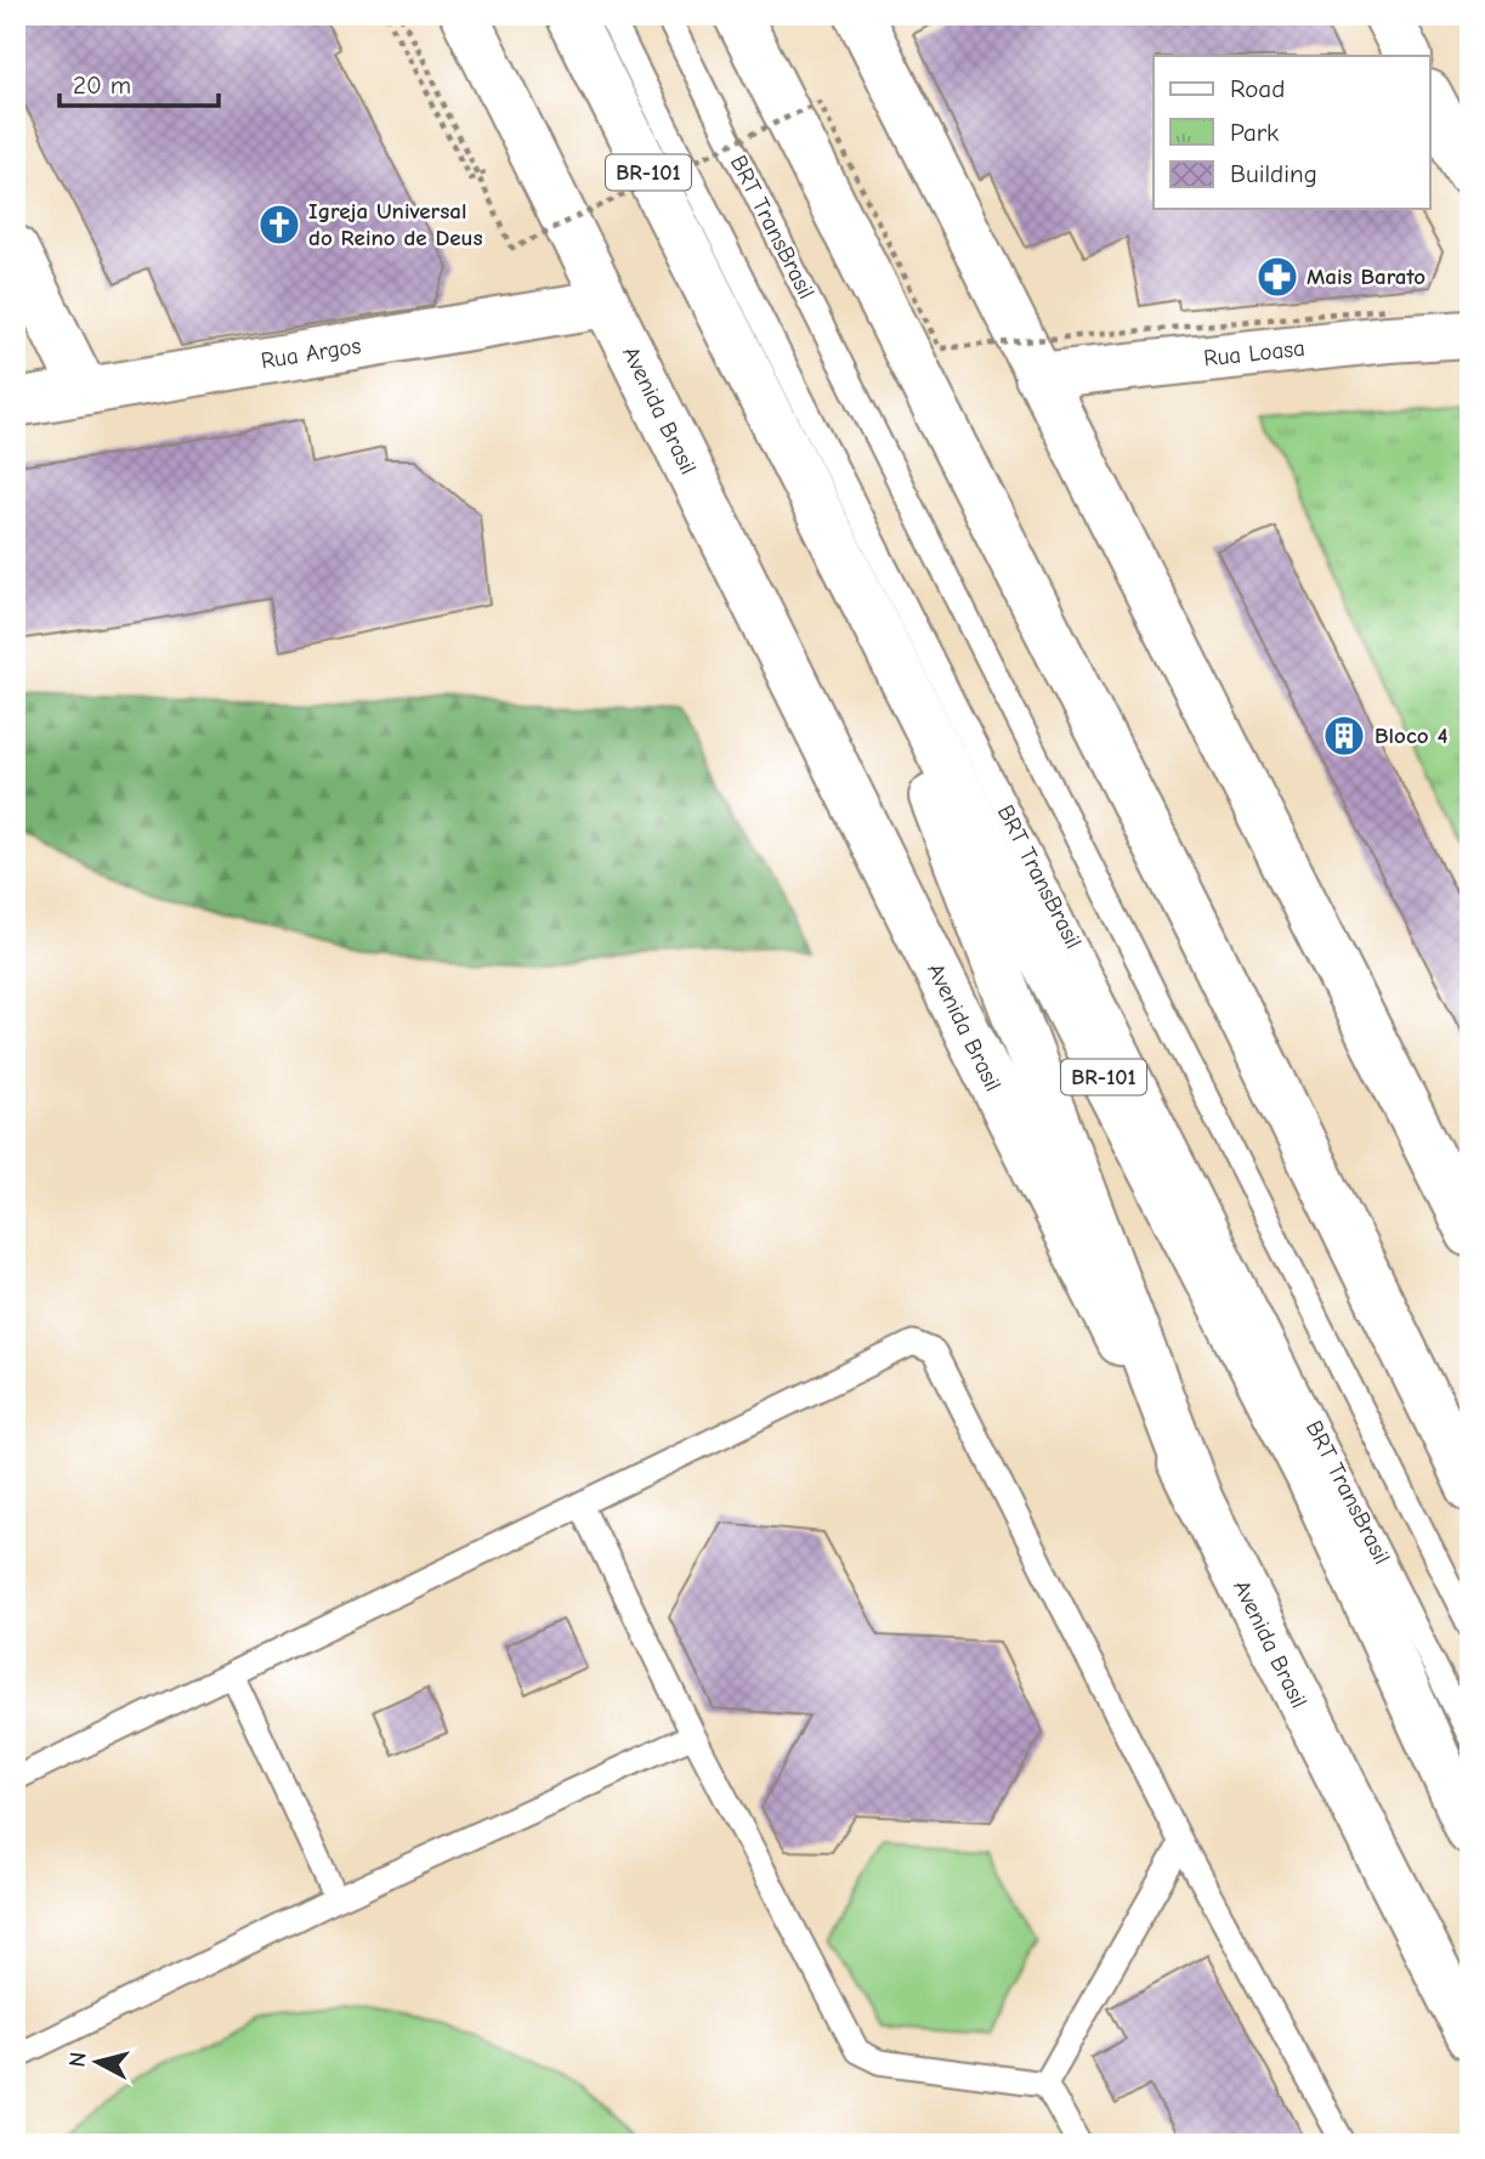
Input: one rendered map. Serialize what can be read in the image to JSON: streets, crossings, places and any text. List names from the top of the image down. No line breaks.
{"streets":{"main road":["BR-101","Rua Argos","Rua Loasa","Avenida Brasil"],"lane":["BRT TransBrasil"]},"crossings":[["Rua Argos","Avenida Brasil"]],"places":{"church":["Igreja Universal do Reino de Deus"],"pharmacy":["Mais Barato"],"building":["Bloco 4"]},"legend":["Road","Park","Building"],"scale_bar":"20 m","north":"left"}
